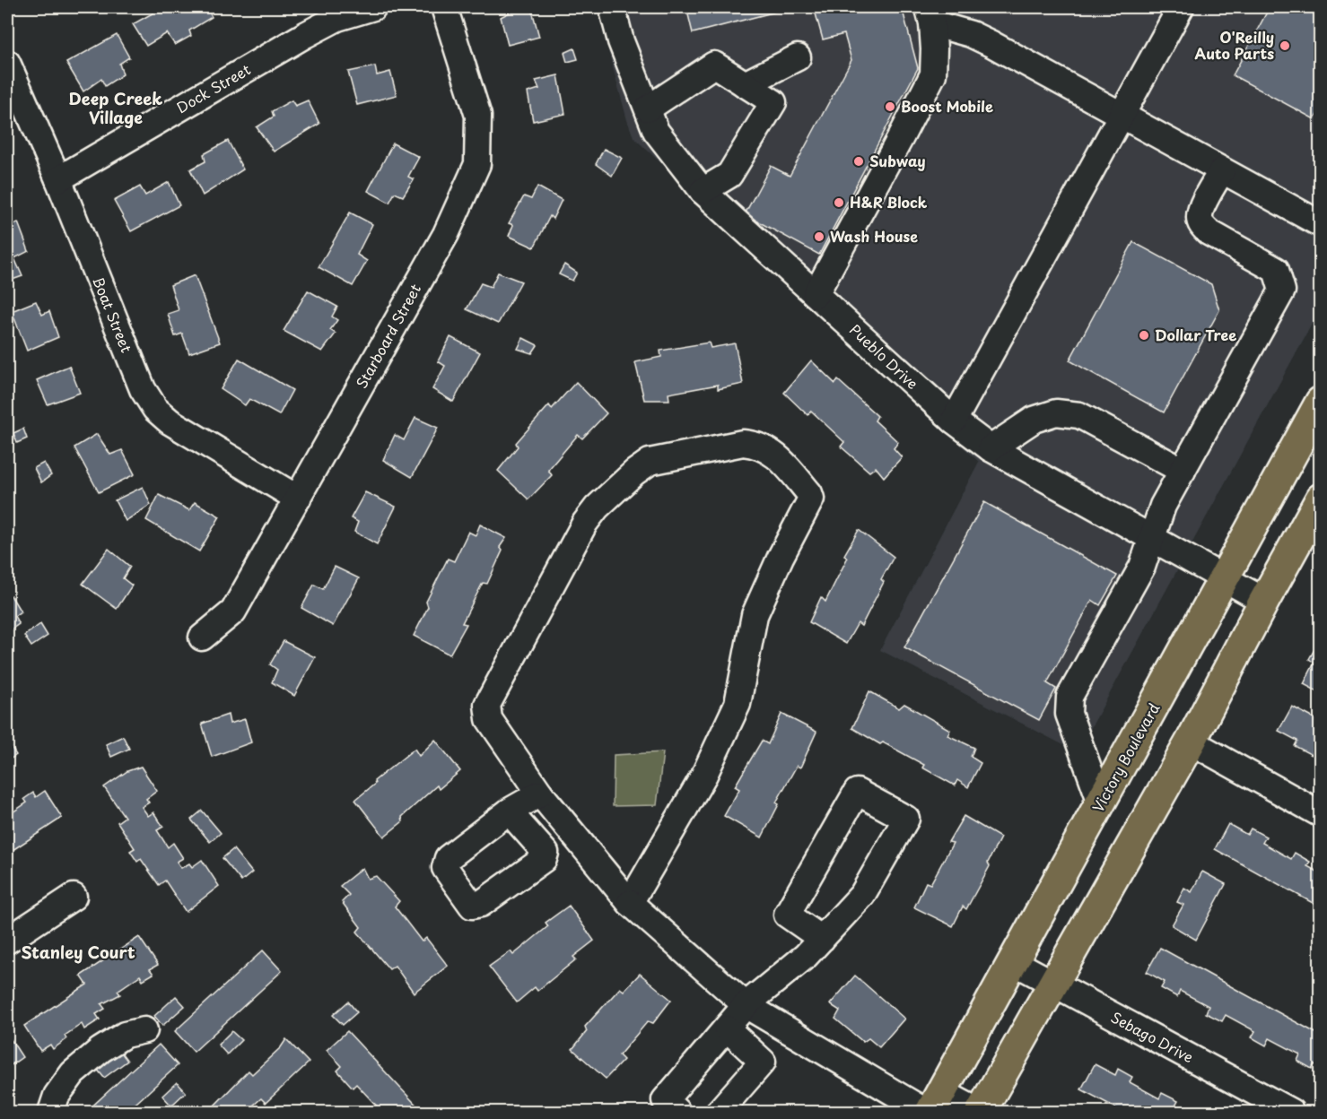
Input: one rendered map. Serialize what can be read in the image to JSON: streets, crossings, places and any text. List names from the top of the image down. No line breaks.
{"streets":{"main road":["Victory Boulevard"],"street":["Dock Street","Boat Street","Starboard Street","Pueblo Drive","Sebago Drive"]},"crossings":[["Dock Street","Boat Street"],["Boat Street","Starboard Street"],["Pueblo Drive","Victory Boulevard"],["Victory Boulevard","Sebago Drive"]],"districts":["Deep Creek Village","Stanley Court"],"places":["O'Reilly Auto Parts","Boost Mobile","Subway","H&R Block","Wash House","Dollar Tree"]}
